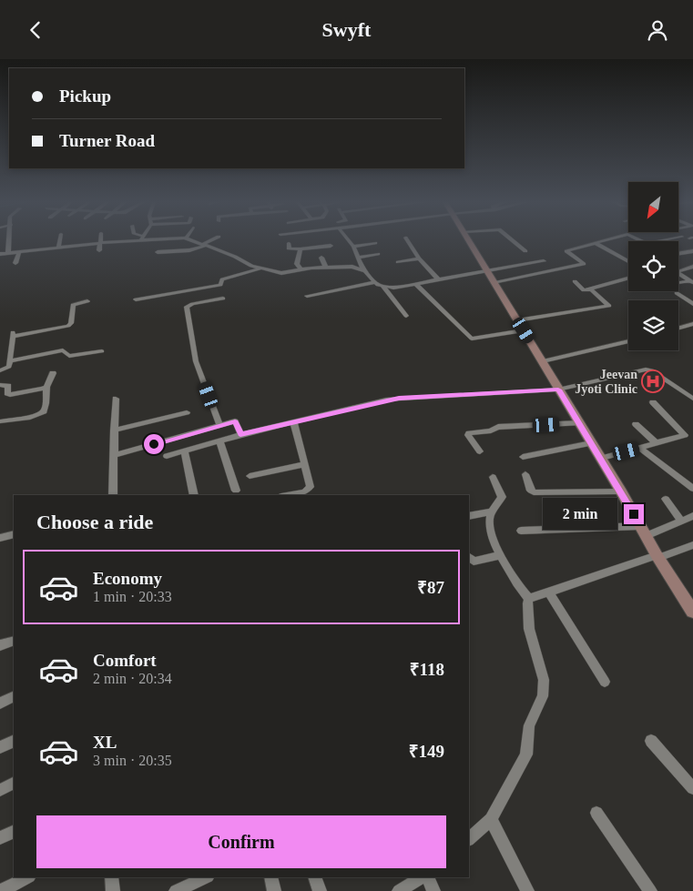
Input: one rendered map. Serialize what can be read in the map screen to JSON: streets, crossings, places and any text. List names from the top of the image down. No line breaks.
{"places":{"hospital":["Jeevan Jyoti Clinic"]},"north":"bottom left","page":{"header":"Swyft","banner":["Pickup","Turner Road"],"heading":"Choose a ride","bubble":"2 min","list":[{"name":"Economy","note":"1 min · 20:33","value":"₹87"},{"name":"Comfort","note":"2 min · 20:34","value":"₹118"},{"name":"XL","note":"3 min · 20:35","value":"₹149"}],"buttons":"Confirm"}}
